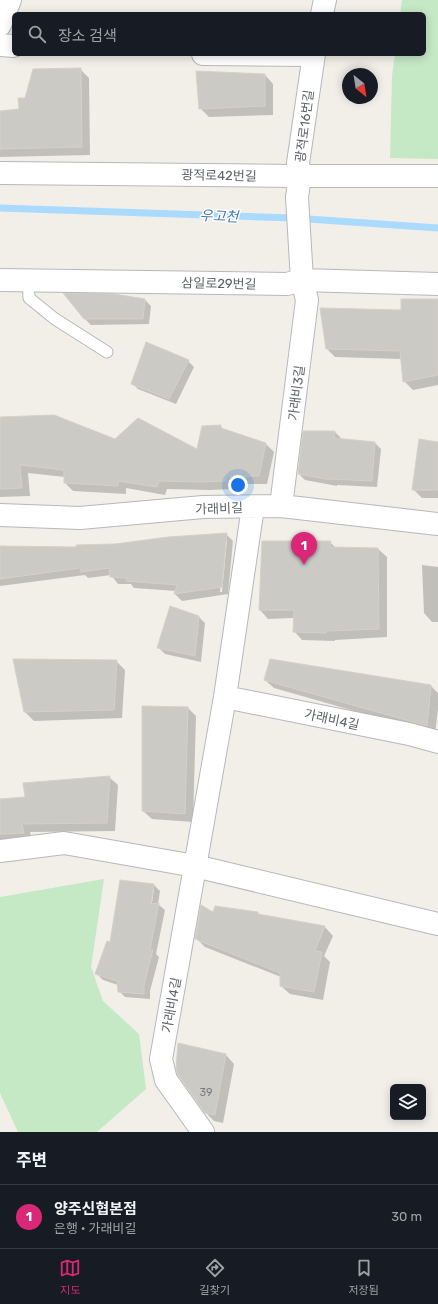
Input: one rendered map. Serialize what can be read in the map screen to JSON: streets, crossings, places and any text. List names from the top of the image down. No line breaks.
{"streets":{"street":["광적로16번길","광적로42번길","삼일로29번길","가래비3길","가래비길","가래비4길"]},"crossings":[["광적로16번길","광적로42번길"],["광적로16번길","삼일로29번길"],["광적로16번길","가래비3길"],["삼일로29번길","가래비3길"],["가래비3길","가래비길"],["가래비길","가래비4길"]],"water":["우고천"],"house_numbers":["39"],"north":"bottom right","page":{"search":"장소 검색","pins":"1","heading":"주변","list":[{"mark":"1","name":"양주신협본점","note":"은행 · 가래비길","value":"30 m"}],"nav":["지도","길찾기","저장됨"]}}
